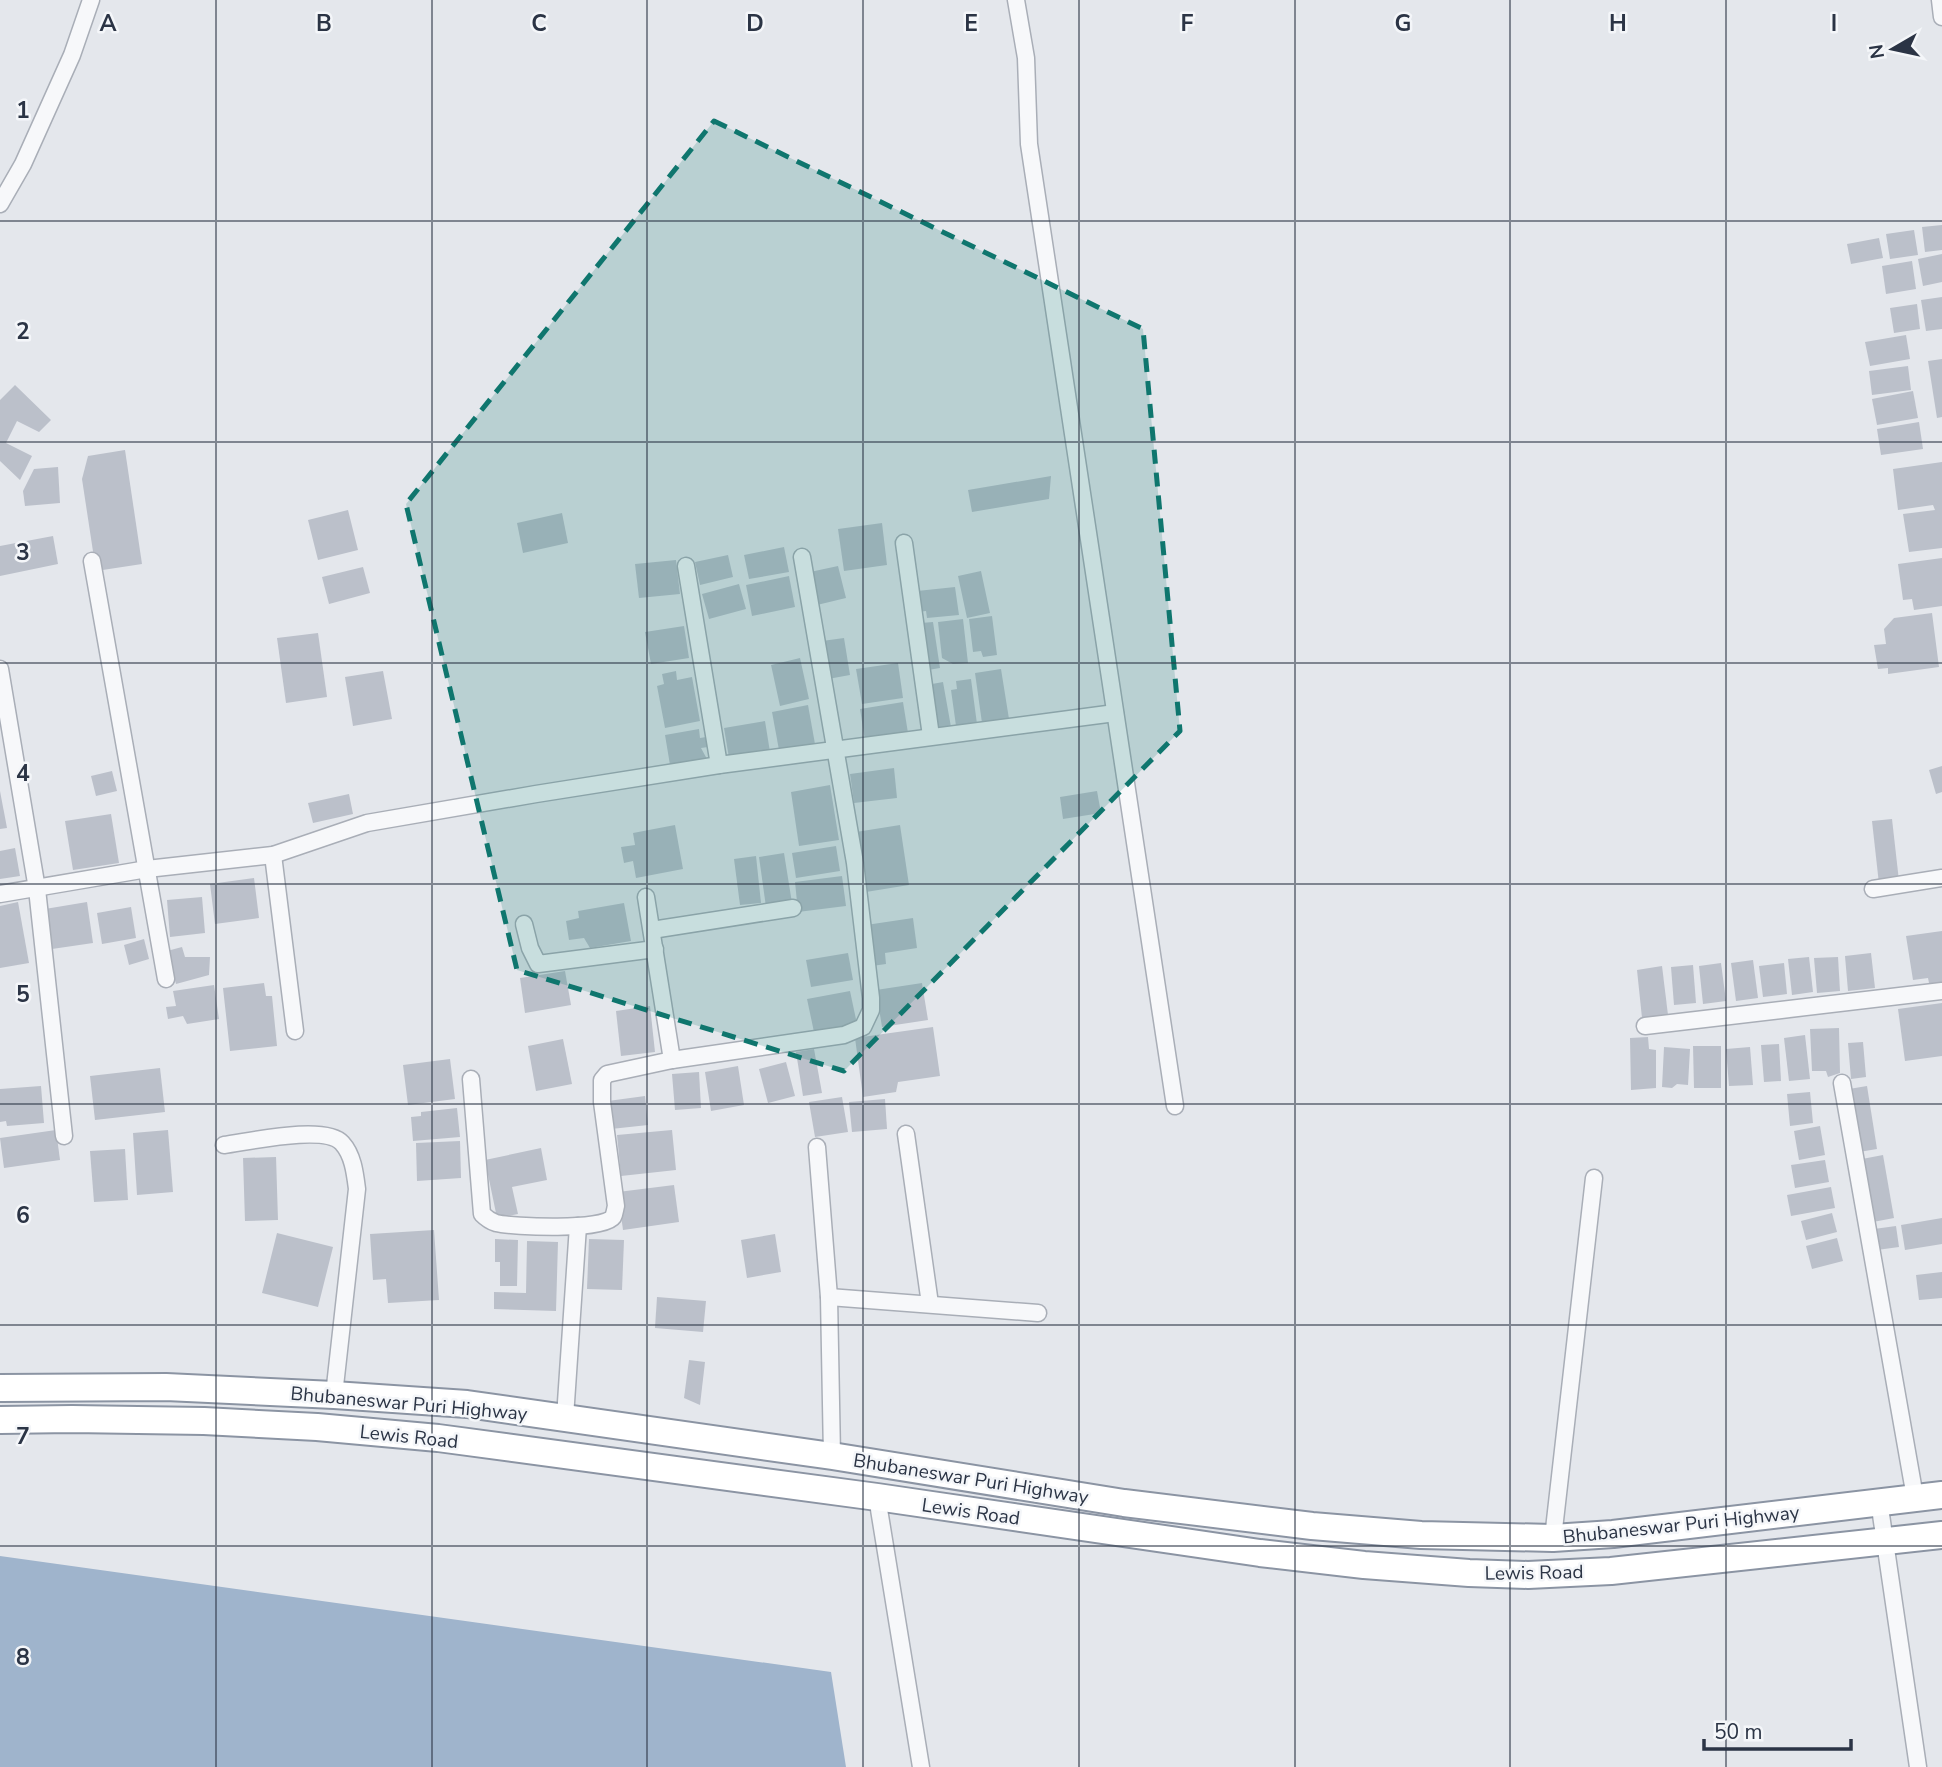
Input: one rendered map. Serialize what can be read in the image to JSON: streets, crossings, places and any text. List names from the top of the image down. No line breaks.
{"streets":{"highway":["Bhubaneswar Puri Highway","Lewis Road"]},"scale_bar":"50 m","north":"left","grid":{"columns":["A","B","C","D","E","F","G","H","I"],"rows":["1","2","3","4","5","6","7","8"]}}
